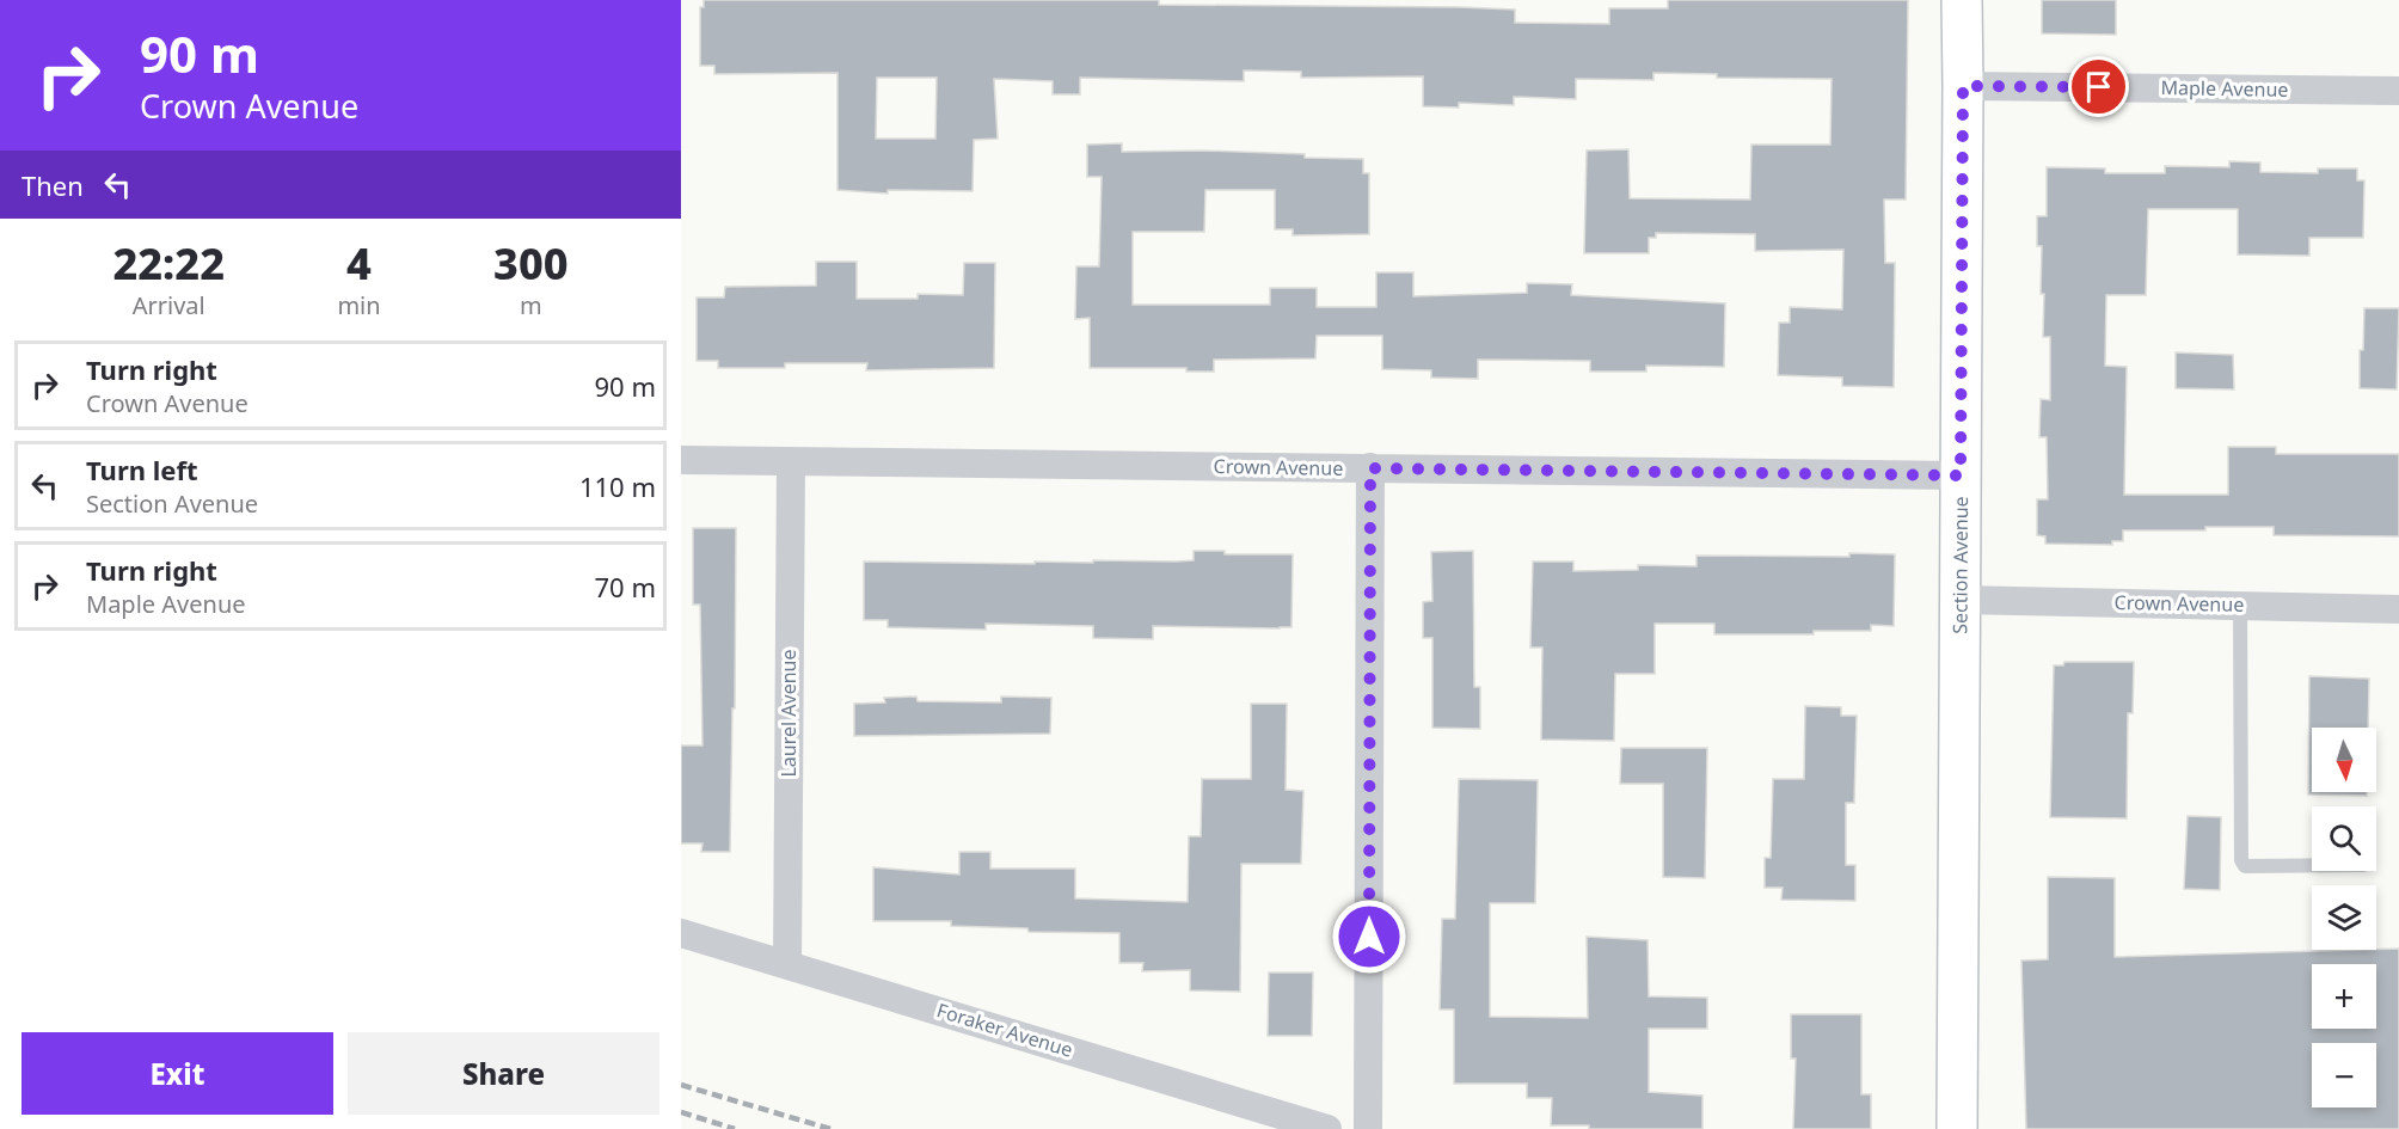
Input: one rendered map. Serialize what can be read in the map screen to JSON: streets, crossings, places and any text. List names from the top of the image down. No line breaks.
{"streets":{"street":["Maple Avenue","Crown Avenue","Section Avenue","Laurel Avenue","Foraker Avenue"]},"crossings":[["Maple Avenue","Section Avenue"],["Crown Avenue","Section Avenue"],["Crown Avenue","Laurel Avenue"],["Laurel Avenue","Foraker Avenue"]],"north":"bottom","page":{"turn":["90 m","Crown Avenue"],"then":"Then","eta":["22:22","Arrival","4","min","300","m"],"list":[{"name":"Turn right","note":"Crown Avenue","value":"90 m"},{"name":"Turn left","note":"Section Avenue","value":"110 m"},{"name":"Turn right","note":"Maple Avenue","value":"70 m"}],"map_buttons":["+","−"],"buttons":["Exit","Share"]}}
